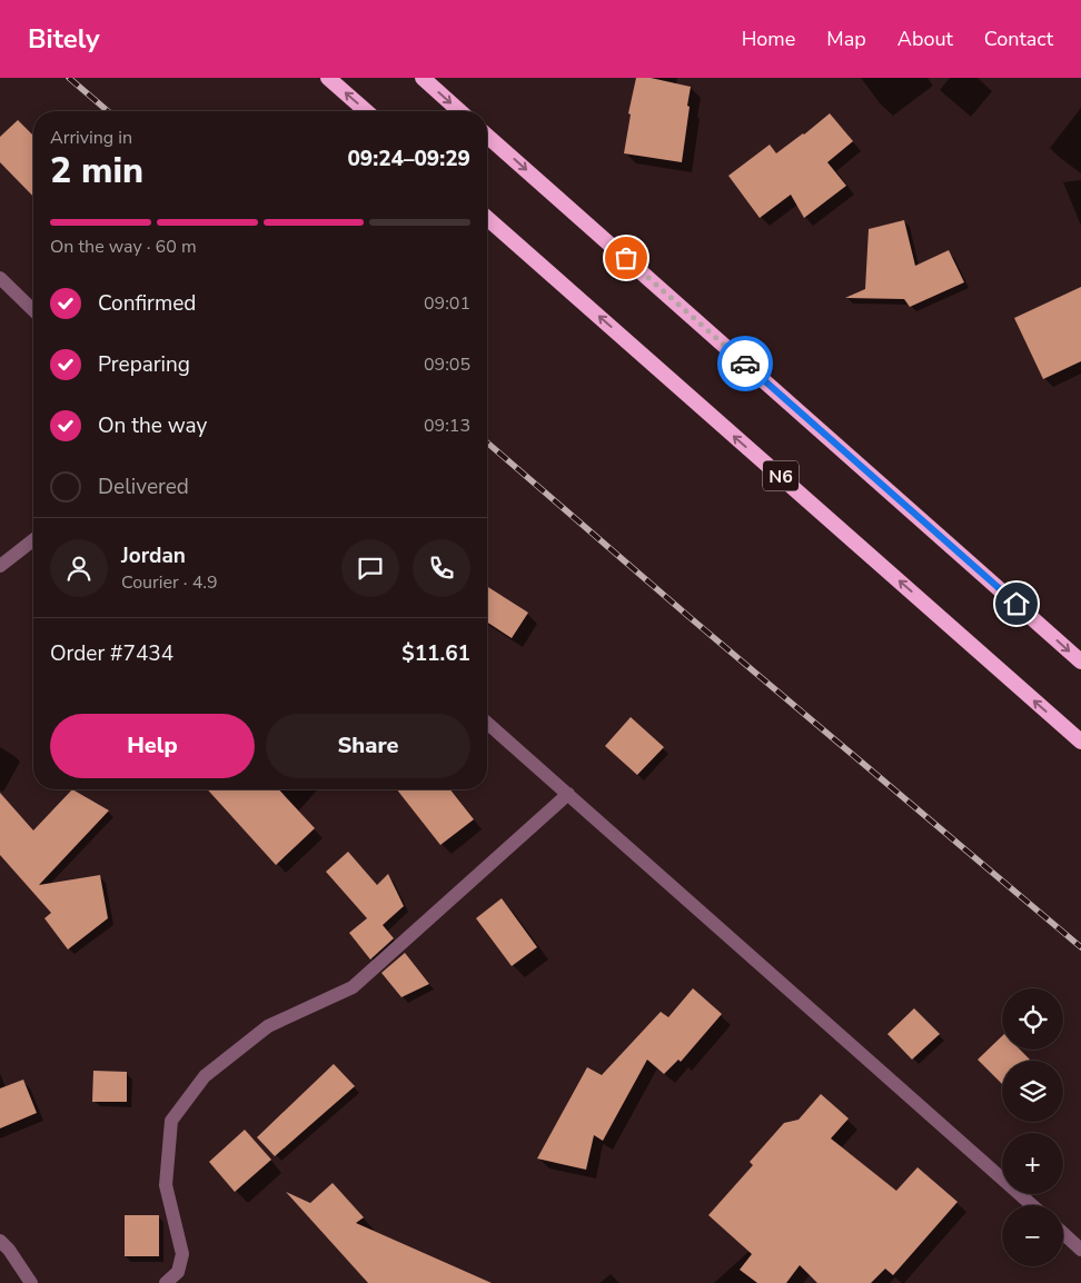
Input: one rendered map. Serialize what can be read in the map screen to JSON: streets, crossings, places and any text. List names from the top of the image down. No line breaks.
{"streets":{"highway":["N6"]},"page":{"header":"Bitely","nav":["Home","Map","About","Contact"],"heading":["2 min","Arriving in","09:24–09:29"],"panel":["Jordan","Courier · 4.9","Order #7434","$11.61"],"bar":"On the way · 60 m","list":[["Confirmed","09:01"],["Preparing","09:05"],["On the way","09:13"],"Delivered"],"buttons":["Help","Share"],"map_buttons":["+","−"]}}
